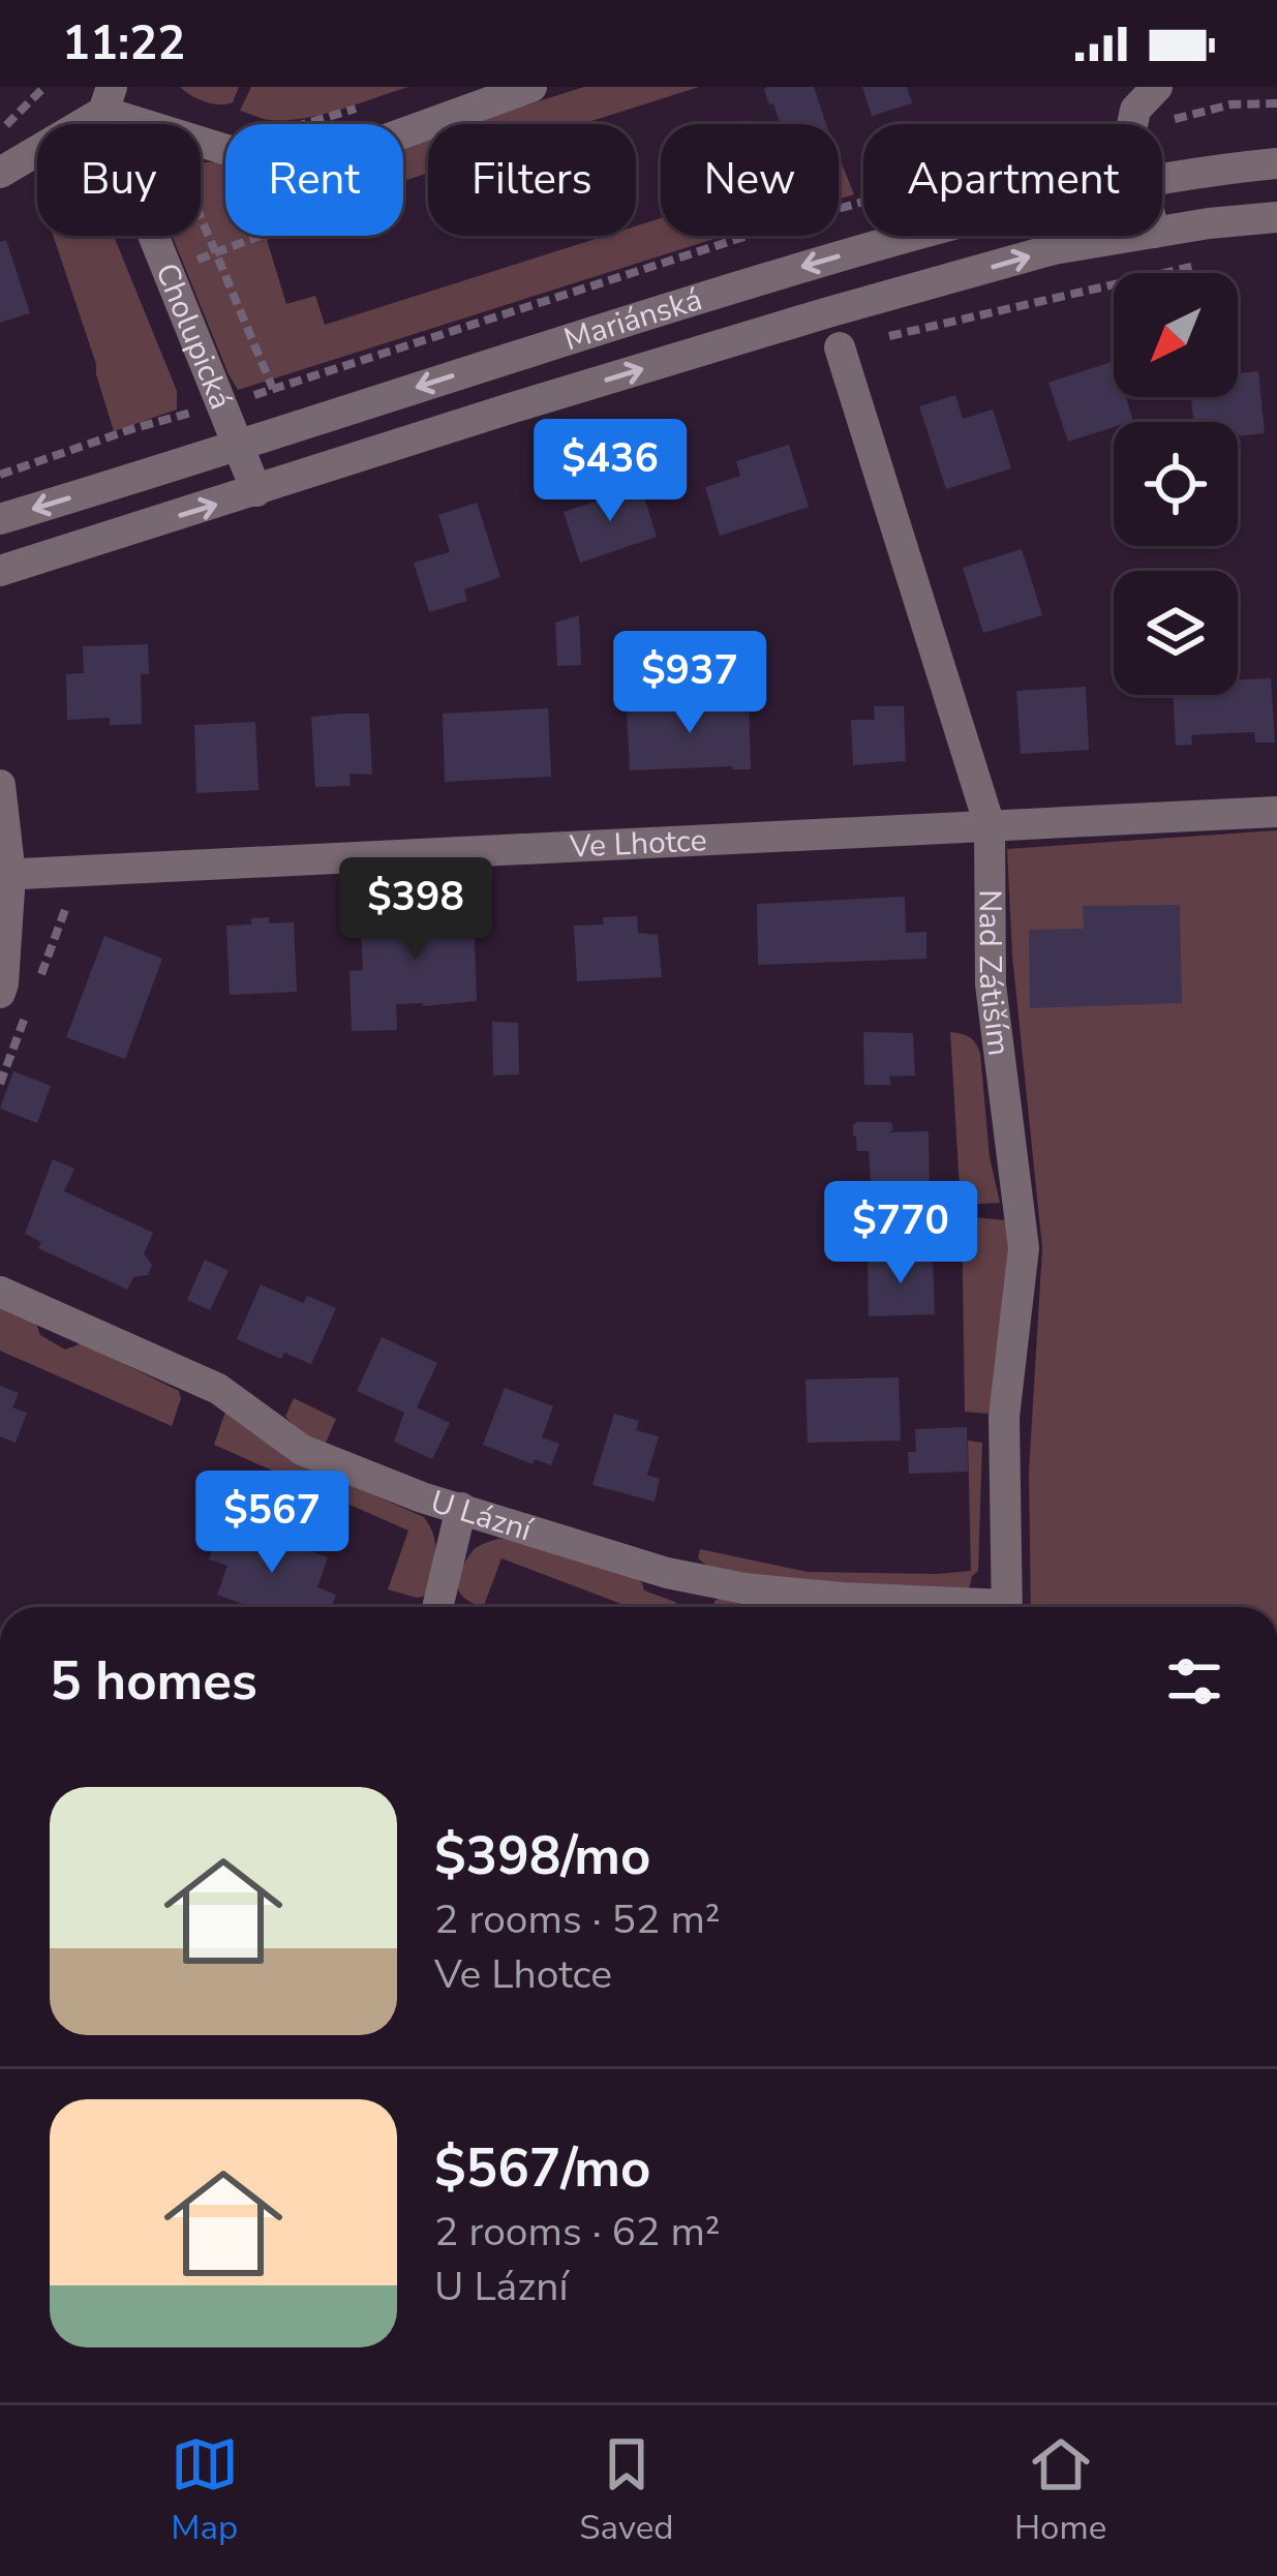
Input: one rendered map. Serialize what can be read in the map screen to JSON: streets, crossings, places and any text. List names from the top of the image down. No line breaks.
{"streets":{"street":["Mariánská","Cholupická","Ve Lhotce","Nad Zátiším","U Lázní"]},"crossings":[["Mariánská","Cholupická"],["Ve Lhotce","Nad Zátiším"]],"north":"bottom left","page":{"status":"11:22","chip":["Buy","Rent","Filters","New","Apartment"],"price":["$436","$937","$398","$770","$567"],"heading":"5 homes","list":[{"name":"$398/mo","note":"2 rooms · 52 m² · Ve Lhotce"},{"name":"$567/mo","note":"2 rooms · 62 m² · U Lázní"}],"tabs":["Map","Saved","Home"]}}
